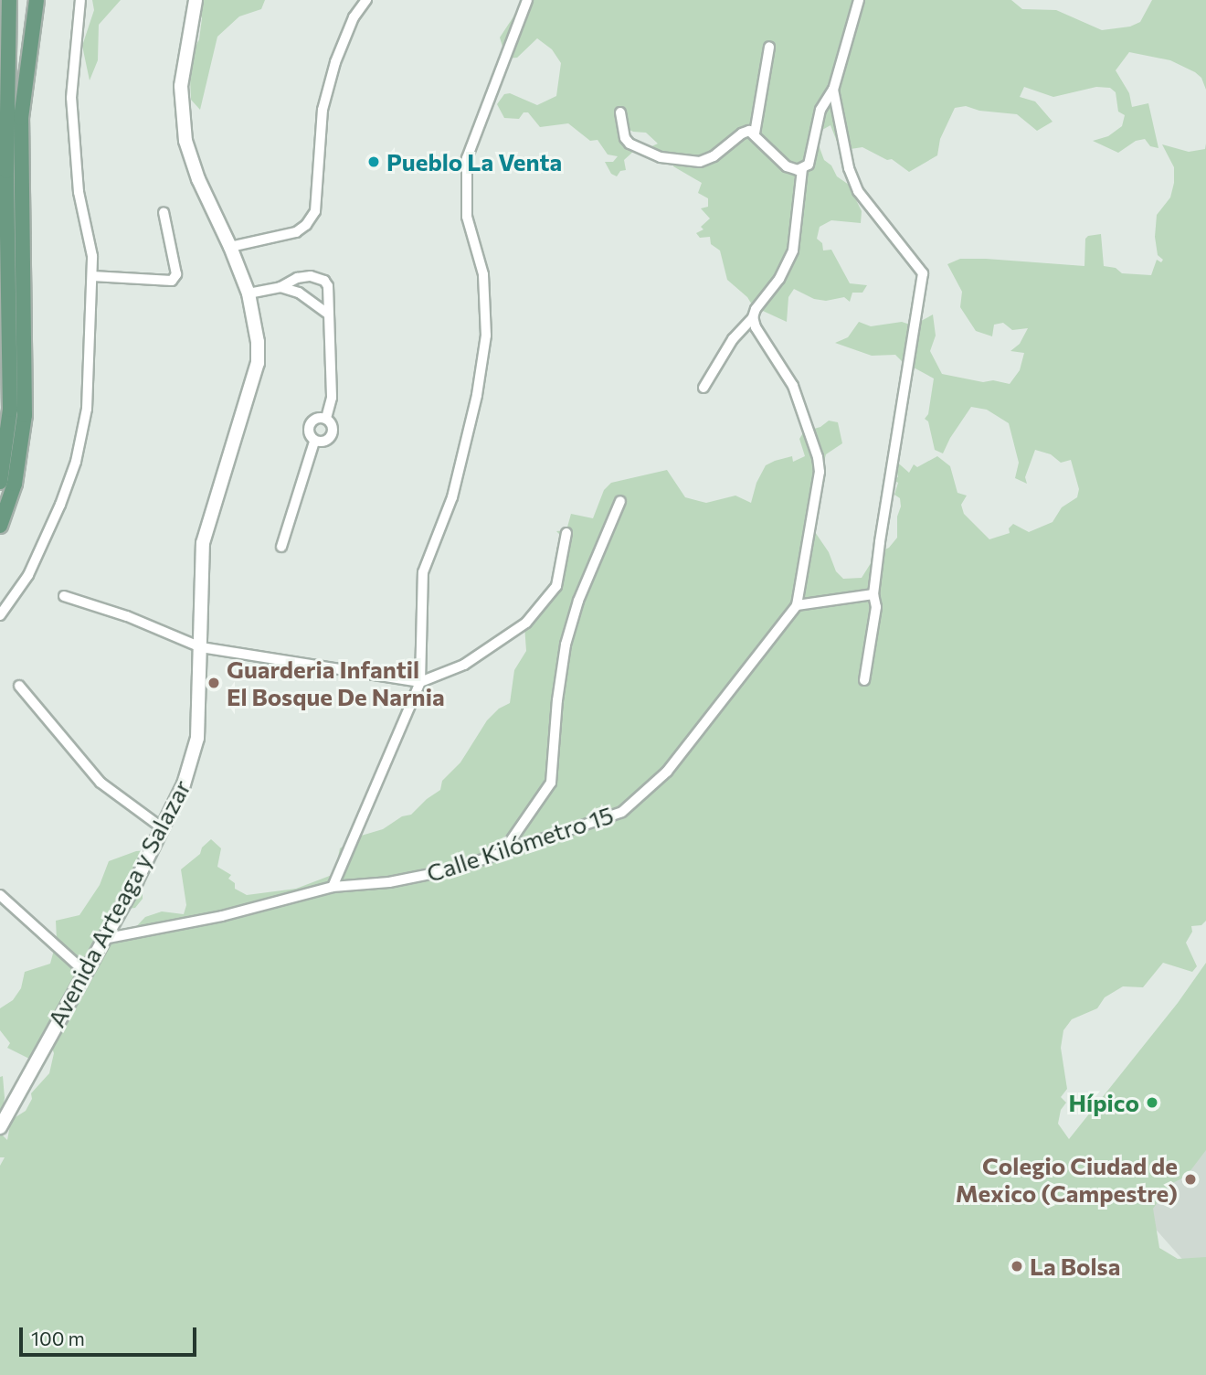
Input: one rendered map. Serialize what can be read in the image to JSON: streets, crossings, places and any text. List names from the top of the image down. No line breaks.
{"streets":{"street":["Calle Kilómetro 15","Avenida Arteaga y Salazar"]},"crossings":[["Calle Kilómetro 15","Avenida Arteaga y Salazar"]],"places":["Pueblo La Venta","Guarderia Infantil El Bosque De Narnia","Hípico","Colegio Ciudad de Mexico (Campestre)","La Bolsa"],"scale_bar":"100 m"}
